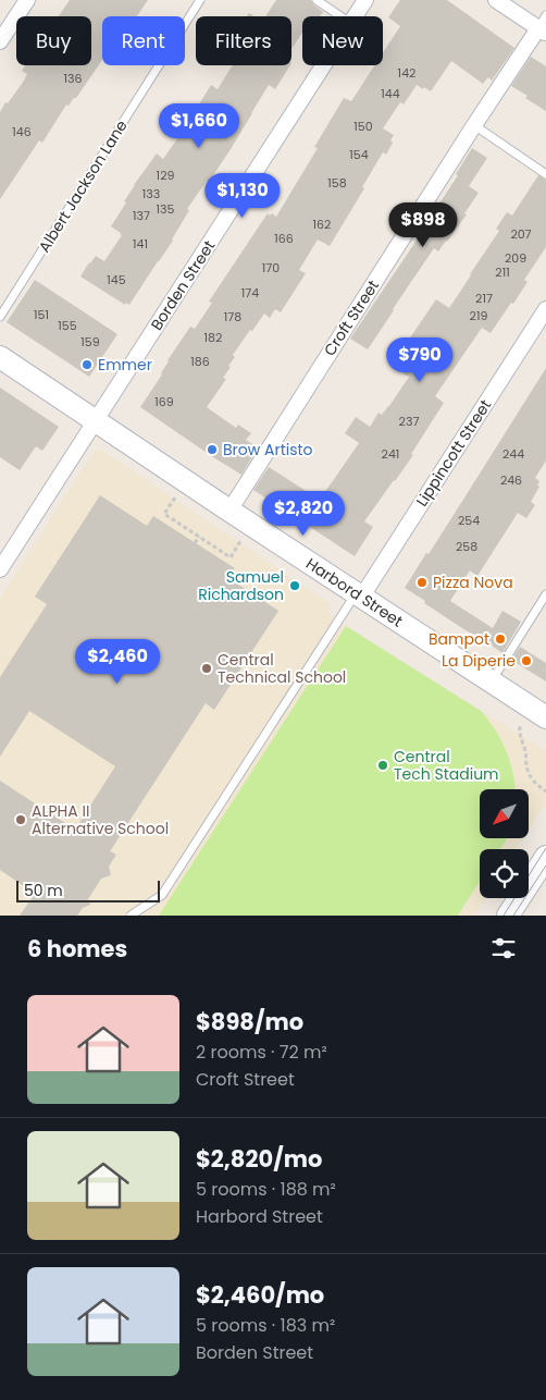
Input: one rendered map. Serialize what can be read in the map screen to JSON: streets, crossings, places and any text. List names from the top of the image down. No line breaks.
{"streets":{"street":["Borden Street","Croft Street","Lippincott Street","Harbord Street"],"lane":["Albert Jackson Lane"]},"crossings":[["Borden Street","Harbord Street"],["Croft Street","Harbord Street"],["Lippincott Street","Harbord Street"]],"places":["Emmer","Brow Artisto","Pizza Nova","Samuel Richardson","Bampot","La Diperie","Central Technical School","Central Tech Stadium","ALPHA II Alternative School"],"house_numbers":["142","136","144","150","146","154","129","158","133","135","137","162","207","166","141","209","170","211","145","174","217","151","219","178","155","182","159","186","169","237","241","244","246","254","258"],"scale_bar":"50 m","north":"bottom left","page":{"chip":["Buy","Rent","Filters","New"],"price":["$1,660","$1,130","$898","$790","$2,820","$2,460"],"scale":"50 m","heading":"6 homes","list":[{"name":"$898/mo","note":"2 rooms · 72 m² · Croft Street"},{"name":"$2,820/mo","note":"5 rooms · 188 m² · Harbord Street"},{"name":"$2,460/mo","note":"5 rooms · 183 m² · Borden Street"}]}}
